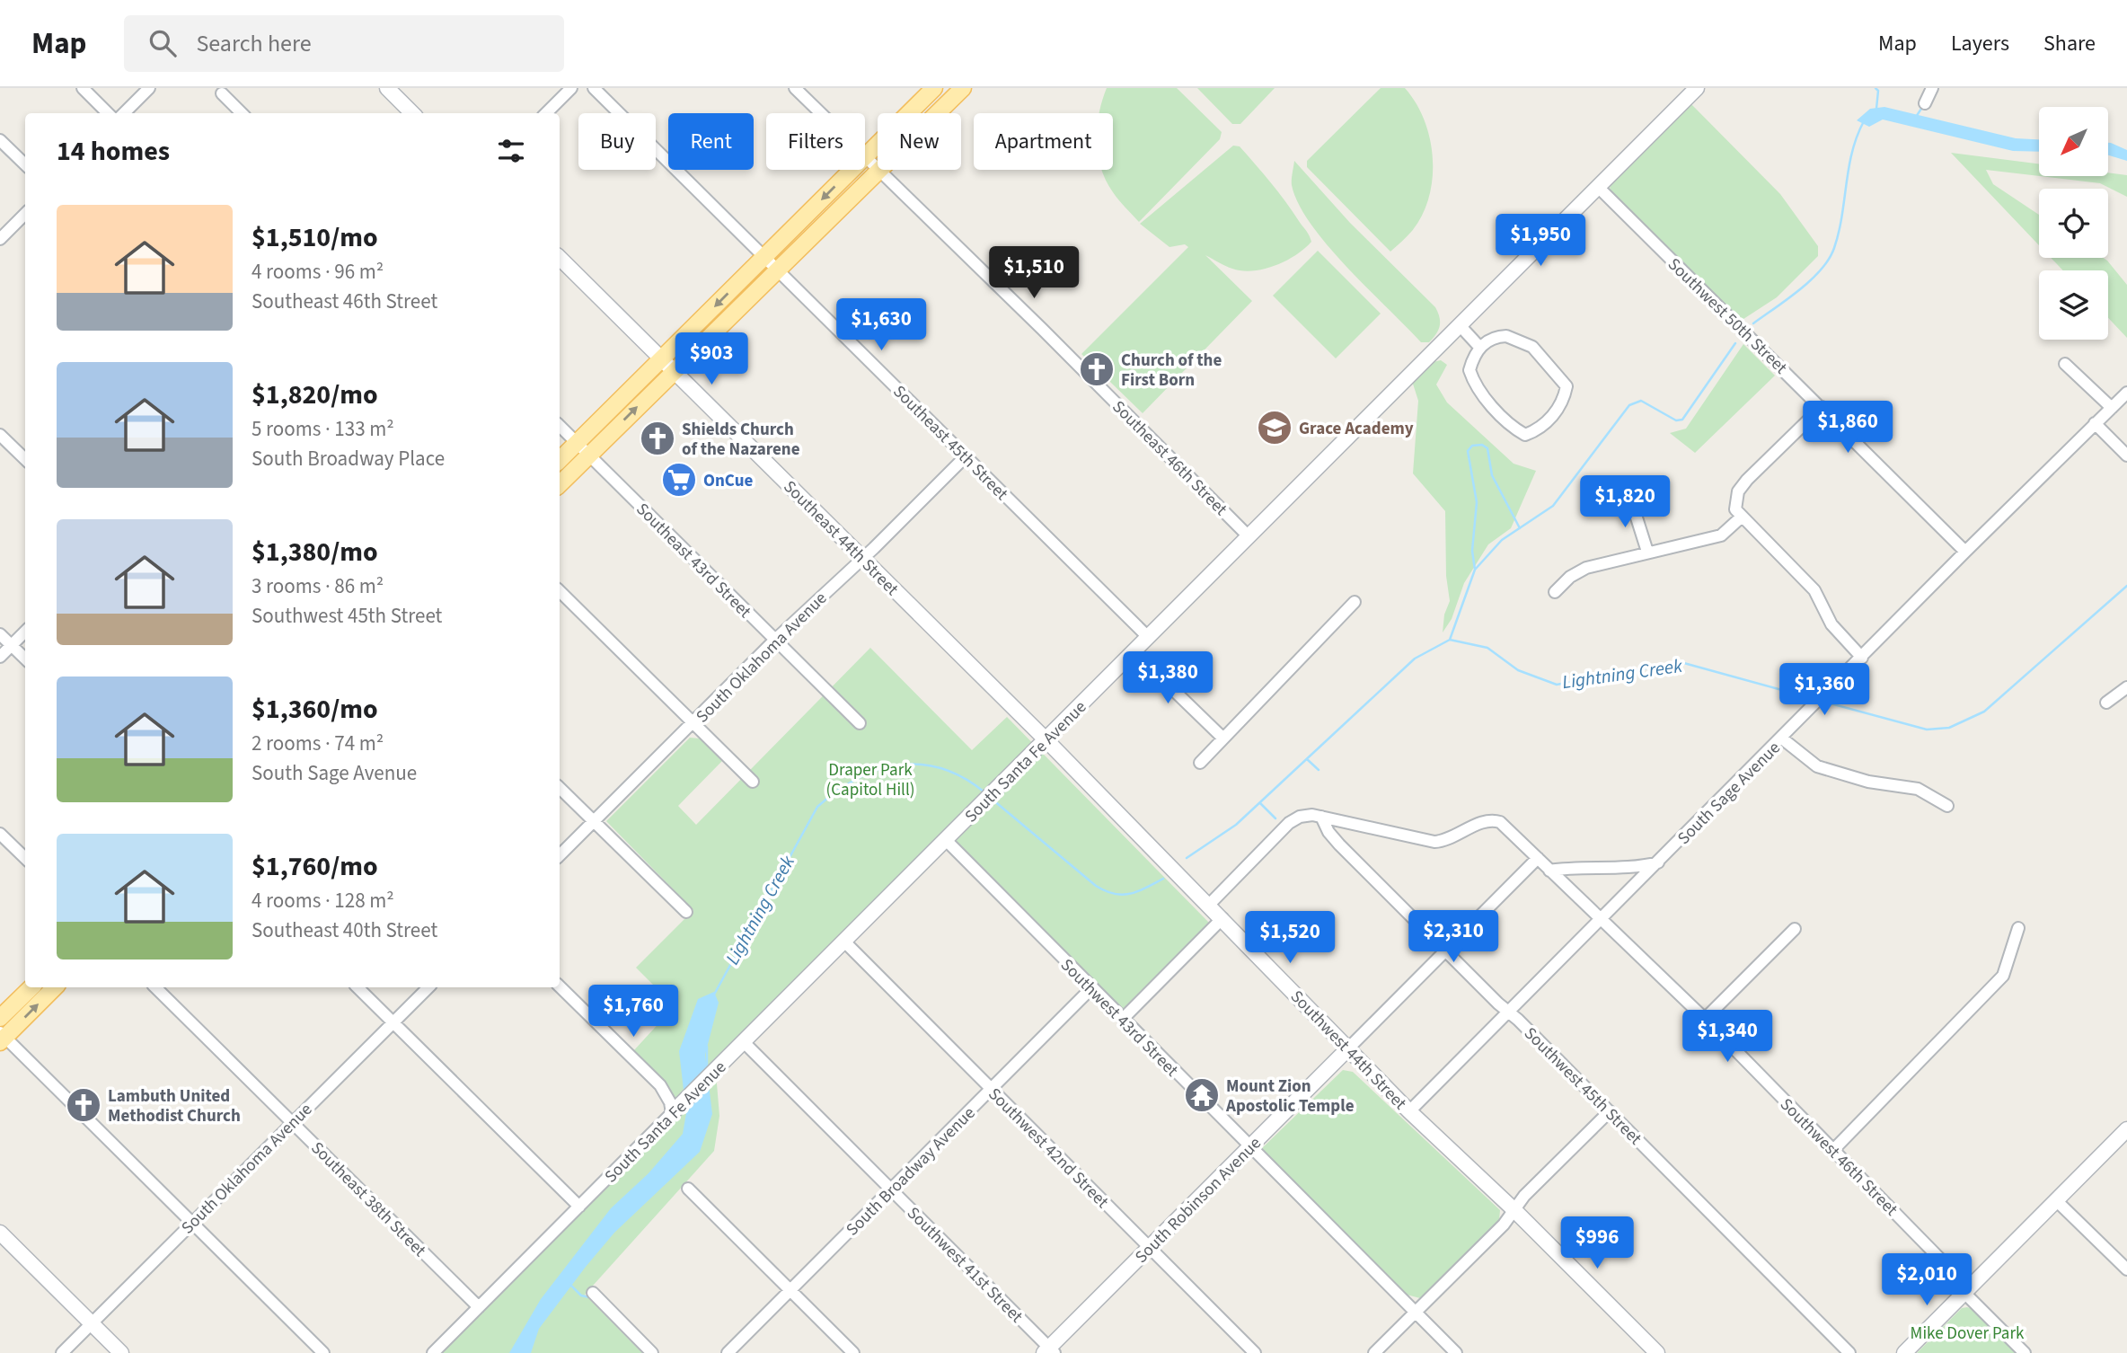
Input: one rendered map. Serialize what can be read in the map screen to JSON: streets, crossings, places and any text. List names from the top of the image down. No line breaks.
{"streets":{"street":["Southwest 50th Street","Southeast 45th Street","Southeast 46th Street","Southeast 44th Street","Southeast 43rd Street","South Oklahoma Avenue","South Santa Fe Avenue","South Sage Avenue","Southwest 43rd Street","Southwest 44th Street","Southwest 45th Street","Southwest 42nd Street","Southwest 46th Street","South Broadway Avenue","Southeast 38th Street","South Robinson Avenue","Southwest 41st Street"]},"crossings":[["Southwest 50th Street","South Santa Fe Avenue"],["Southwest 50th Street","South Sage Avenue"],["Southeast 45th Street","South Oklahoma Avenue"],["Southeast 45th Street","South Santa Fe Avenue"],["Southeast 46th Street","South Santa Fe Avenue"],["Southeast 44th Street","South Oklahoma Avenue"],["Southeast 44th Street","South Santa Fe Avenue"],["Southeast 44th Street","Southwest 44th Street"],["Southeast 43rd Street","South Oklahoma Avenue"],["South Oklahoma Avenue","Southeast 38th Street"],["South Santa Fe Avenue","Southwest 43rd Street"],["South Santa Fe Avenue","Southwest 44th Street"],["South Santa Fe Avenue","Southwest 42nd Street"],["South Santa Fe Avenue","Southeast 38th Street"],["South Santa Fe Avenue","Southwest 41st Street"],["South Sage Avenue","Southwest 44th Street"],["South Sage Avenue","Southwest 45th Street"],["South Sage Avenue","Southwest 46th Street"],["Southwest 43rd Street","South Broadway Avenue"],["Southwest 43rd Street","South Robinson Avenue"],["Southwest 44th Street","South Robinson Avenue"],["Southwest 45th Street","Southwest 46th Street"],["Southwest 45th Street","South Robinson Avenue"],["Southwest 42nd Street","South Broadway Avenue"],["Southwest 42nd Street","South Robinson Avenue"],["Southwest 46th Street","South Robinson Avenue"],["South Broadway Avenue","Southwest 41st Street"],["South Robinson Avenue","Southwest 41st Street"]],"water":["Lightning Creek"],"parks":["Draper Park (Capitol Hill)","Mike Dover Park"],"places":{"church":["Church of the First Born","Shields Church of the Nazarene","Lambuth United Methodist Church"],"school or university":["Grace Academy"],"supermarket":["OnCue"],"temple":["Mount Zion Apostolic Temple"]},"north":"bottom left","page":{"header":"Map","search":"Search here","nav":["Map","Layers","Share"],"chip":["Buy","Rent","Filters","New","Apartment"],"heading":"14 homes","list":[{"name":"$1,510/mo","note":"4 rooms · 96 m² · Southeast 46th Street"},{"name":"$1,820/mo","note":"5 rooms · 133 m² · South Broadway Place"},{"name":"$1,380/mo","note":"3 rooms · 86 m² · Southwest 45th Street"},{"name":"$1,360/mo","note":"2 rooms · 74 m² · South Sage Avenue"},{"name":"$1,760/mo","note":"4 rooms · 128 m² · Southeast 40th Street"}],"price":["$1,950","$1,510","$1,630","$903","$1,860","$1,820","$1,380","$1,360","$2,310","$1,520","$1,760","$1,340","$996","$2,010"]}}
